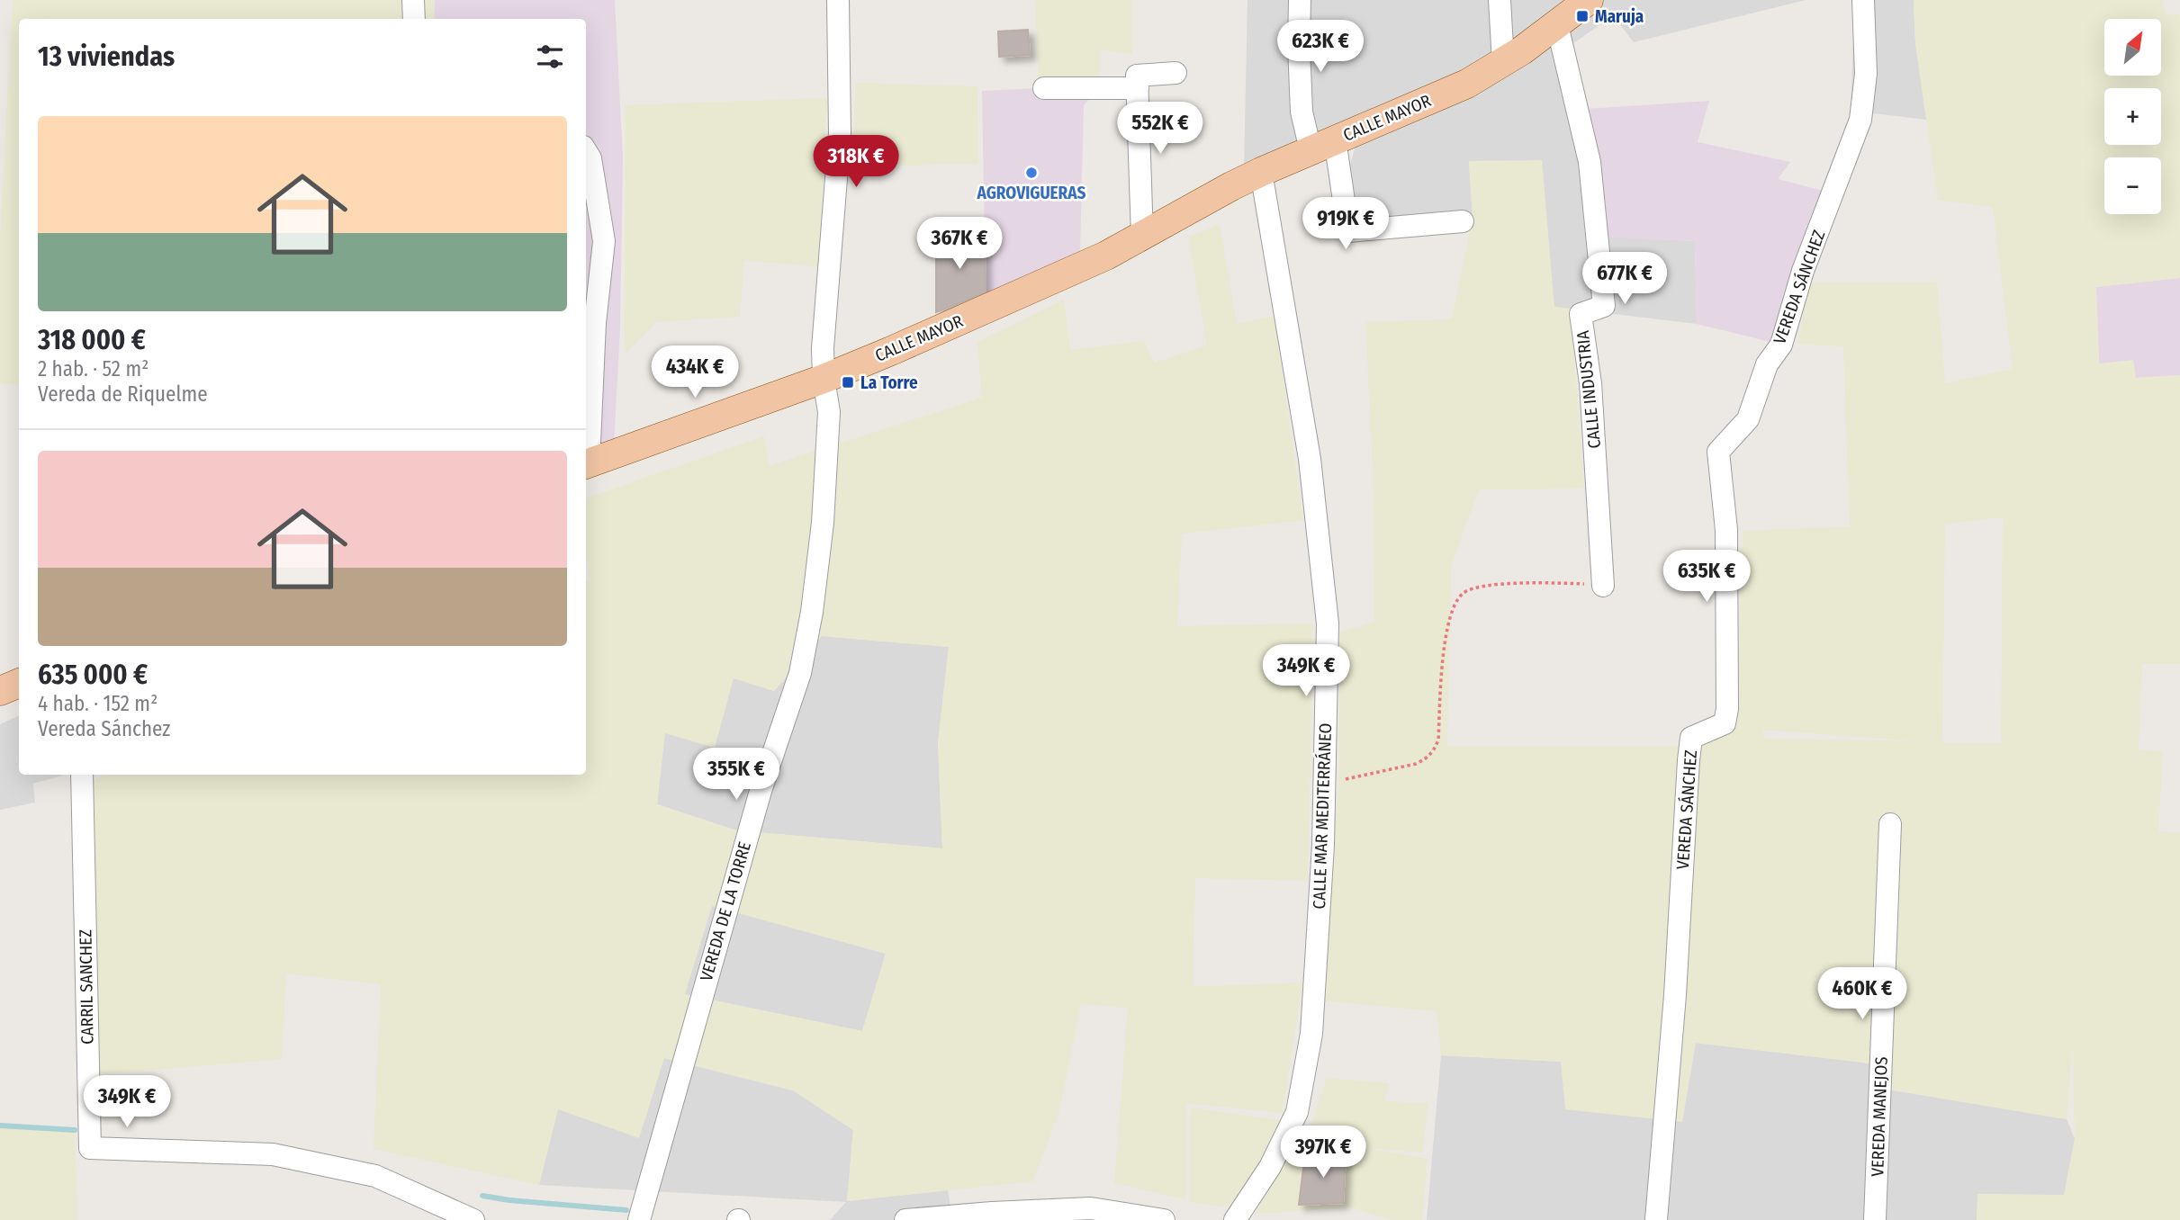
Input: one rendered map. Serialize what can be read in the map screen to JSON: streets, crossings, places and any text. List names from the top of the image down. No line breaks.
{"streets":{"main road":["CALLE MAYOR"],"street":["VEREDA SÁNCHEZ","CALLE INDUSTRIA","CALLE MAR MEDITERRÁNEO","VEREDA DE LA TORRE","CARRIL SANCHEZ","VEREDA MANEJOS"]},"crossings":[["CALLE MAYOR","CALLE INDUSTRIA"],["CALLE MAYOR","CALLE MAR MEDITERRÁNEO"],["CALLE MAYOR","VEREDA DE LA TORRE"]],"places":{"transit":["Maruja","La Torre"],"other":["AGROVIGUERAS"]},"north":"top right","page":{"map_buttons":["+","−"],"heading":"13 viviendas","price":["623K €","552K €","318K €","919K €","367K €","677K €","434K €","635K €","349K €","355K €","460K €","349K €","397K €"],"list":[{"name":"318 000 €","note":"2 hab. · 52 m² · Vereda de Riquelme"},{"name":"635 000 €","note":"4 hab. · 152 m² · Vereda Sánchez"}]}}
